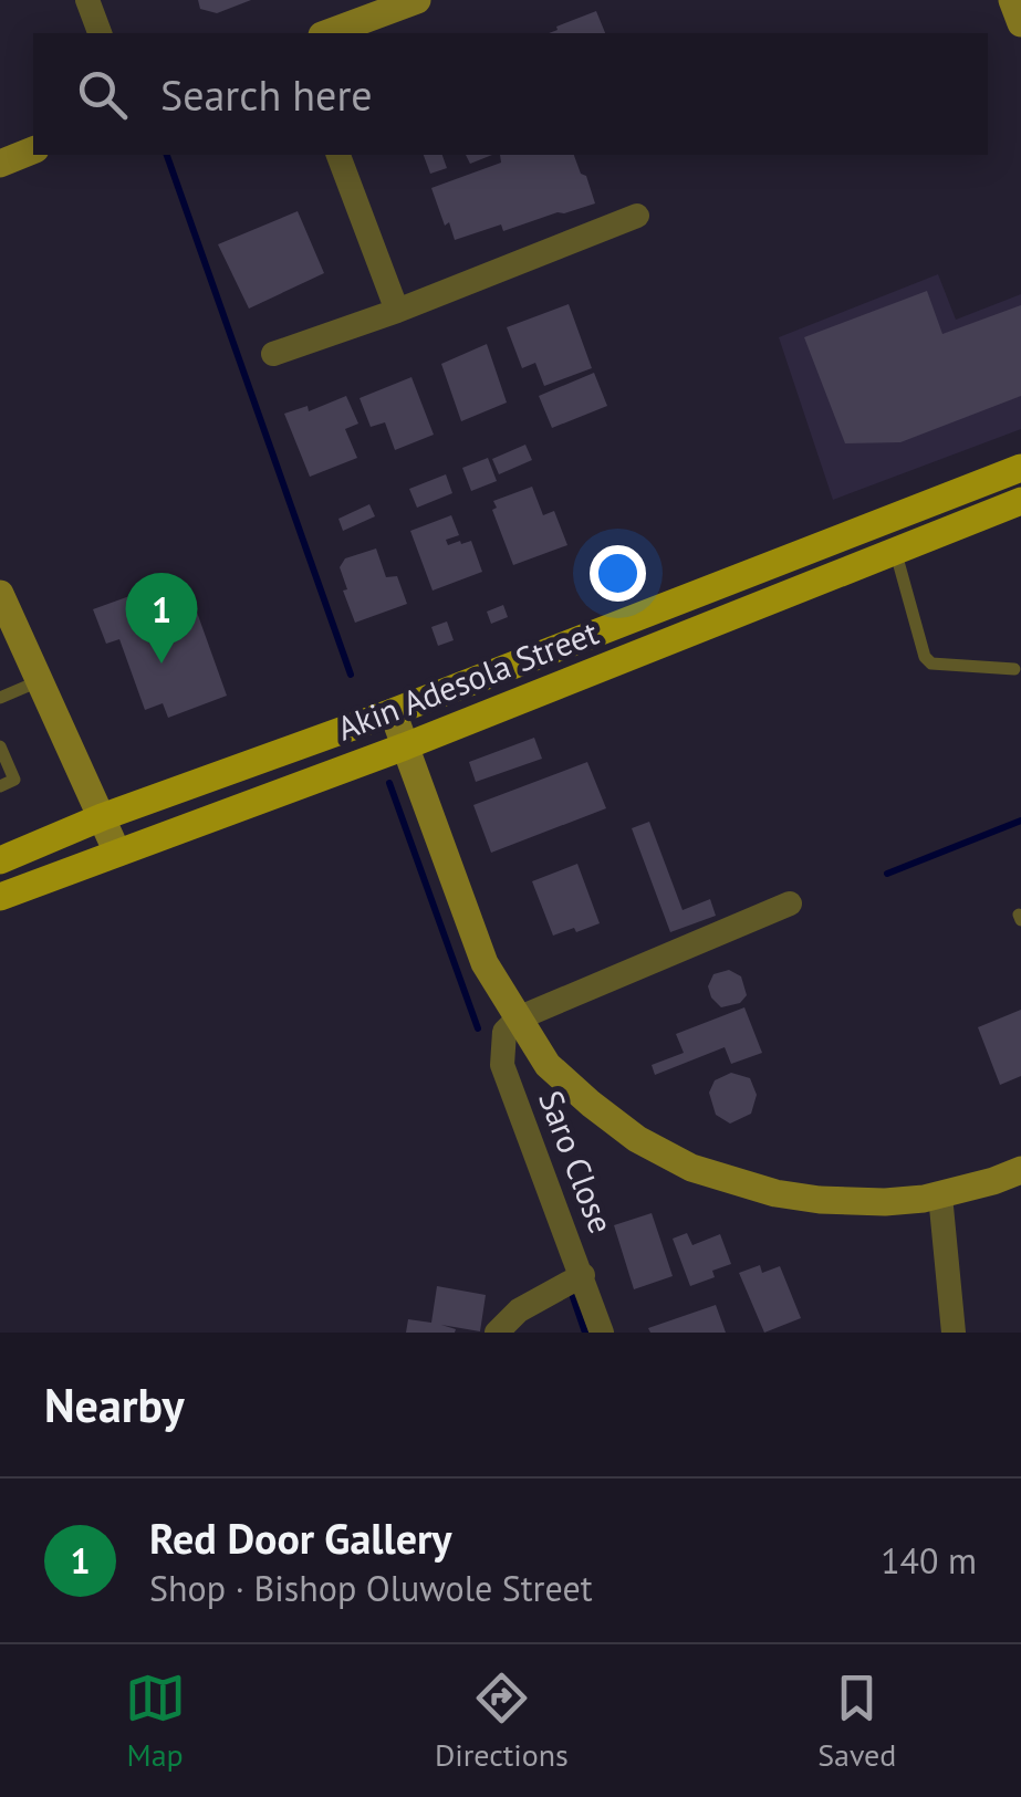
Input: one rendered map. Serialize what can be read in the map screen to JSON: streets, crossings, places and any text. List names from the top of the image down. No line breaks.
{"streets":{"main road":["Akin Adesola Street"],"street":["Saro Close"]},"page":{"search":"Search here","pins":"1","heading":"Nearby","list":[{"mark":"1","name":"Red Door Gallery","note":"Shop · Bishop Oluwole Street","value":"140 m"}],"nav":["Map","Directions","Saved"]}}
